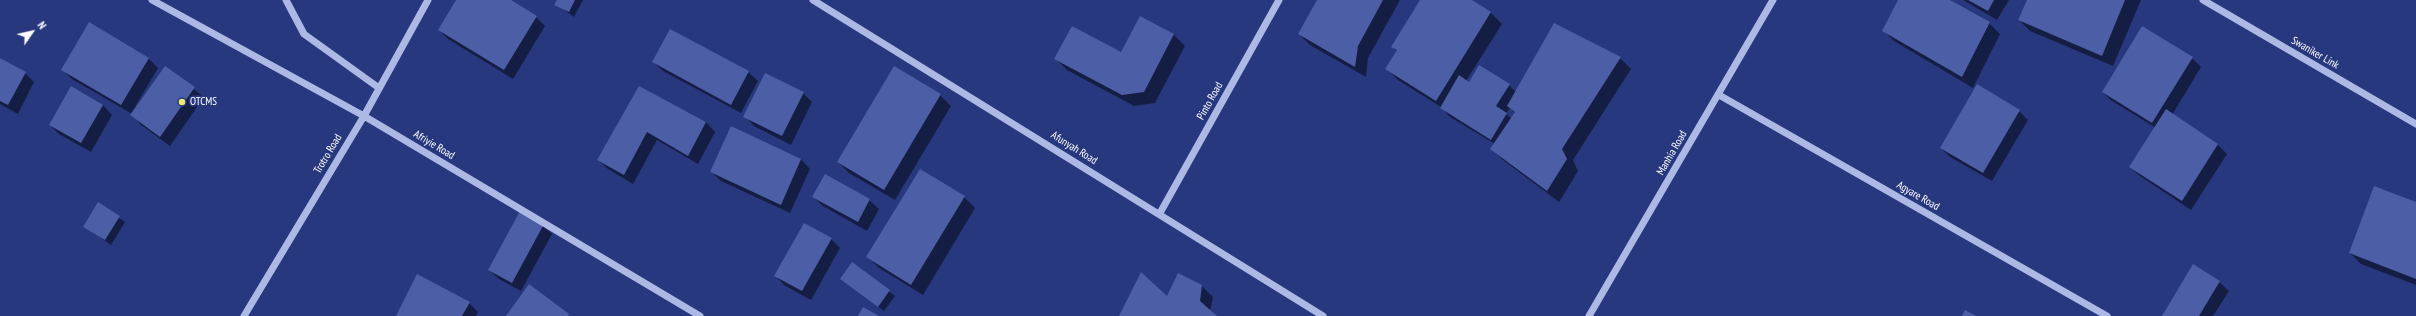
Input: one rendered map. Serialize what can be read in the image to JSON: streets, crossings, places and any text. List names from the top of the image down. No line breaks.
{"streets":{"street":["Swaniker Link","Pinto Road","Afriyie Road","Afunyah Road","Manhia Road","Trotro Road","Agyare Road"]},"crossings":[["Pinto Road","Afunyah Road"],["Afriyie Road","Trotro Road"],["Manhia Road","Agyare Road"]],"places":["OTCMS"],"north":"top right"}
